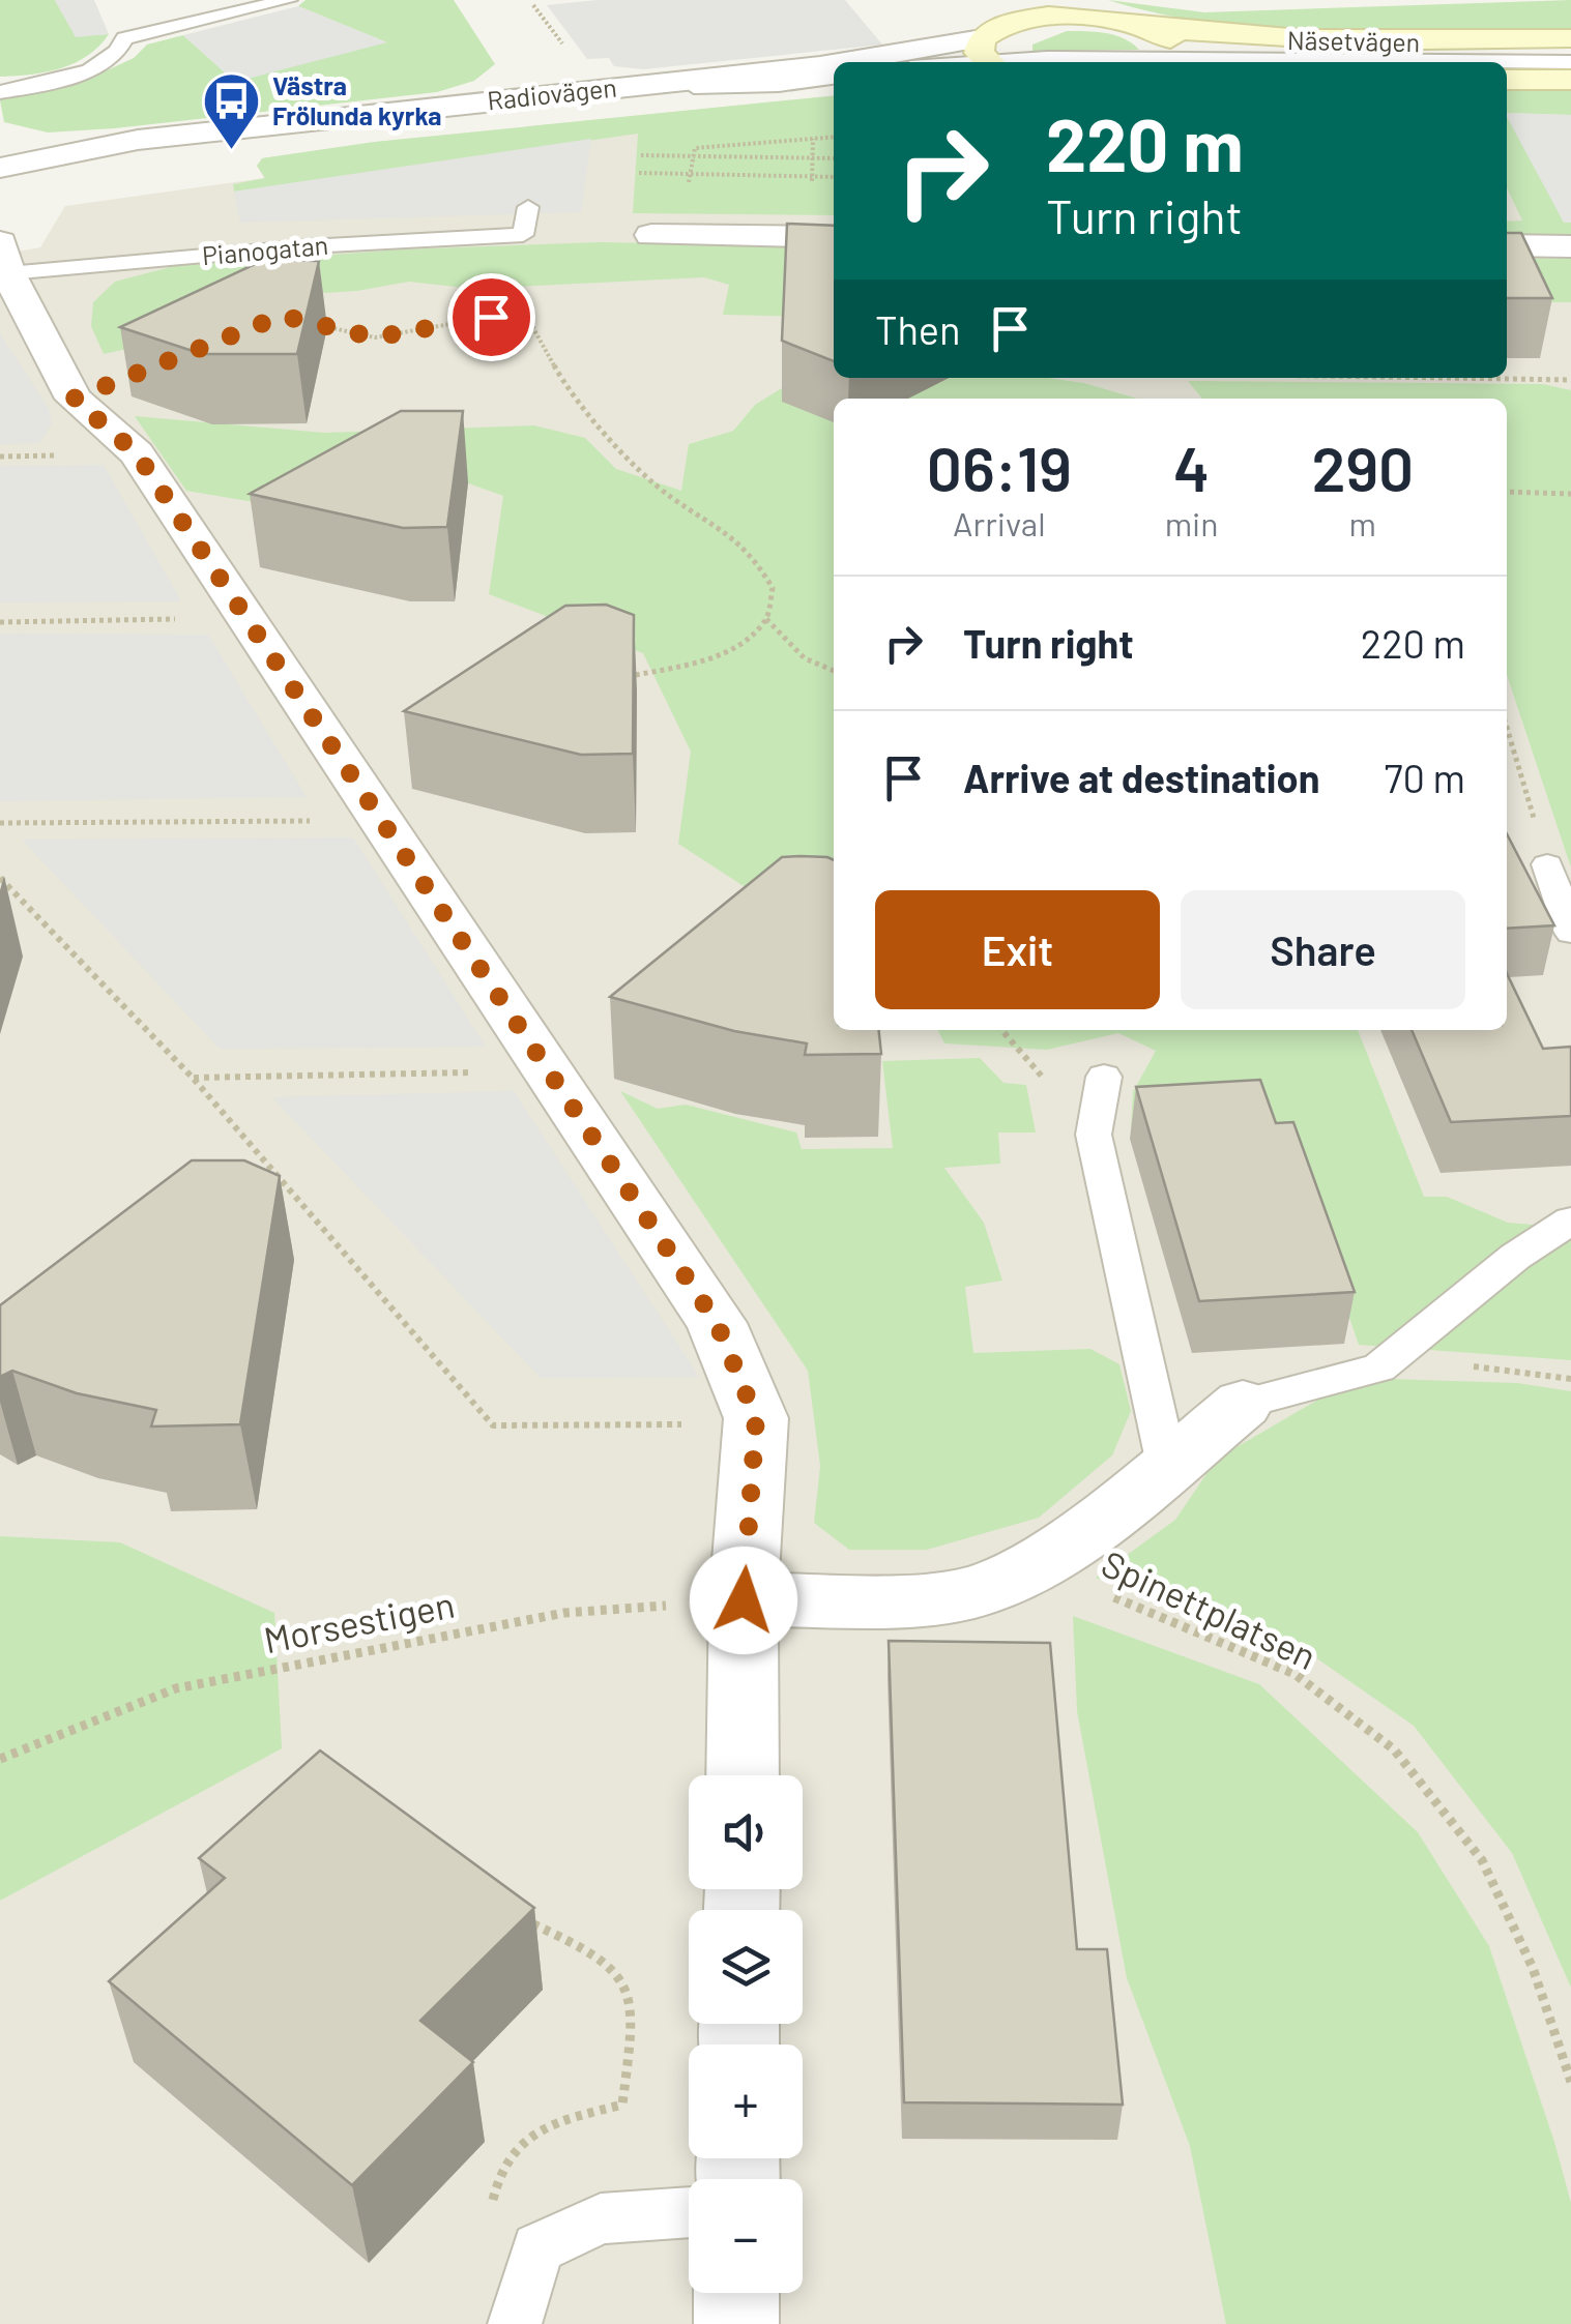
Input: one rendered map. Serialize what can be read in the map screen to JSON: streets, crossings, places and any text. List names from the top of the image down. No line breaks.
{"streets":{"street":["Näsetvägen","Radiovägen"],"lane":["Pianogatan"],"path":["Spinettplatsen","Morsestigen"]},"places":{"bus stop":["Västra Frölunda kyrka"]},"page":{"turn":["220 m","Turn right"],"then":"Then","eta":["06:19","Arrival","4","min","290","m"],"list":[{"name":"Turn right","value":"220 m"},{"name":"Arrive at destination","value":"70 m"}],"buttons":["Exit","Share"],"map_buttons":["+","−"]}}
